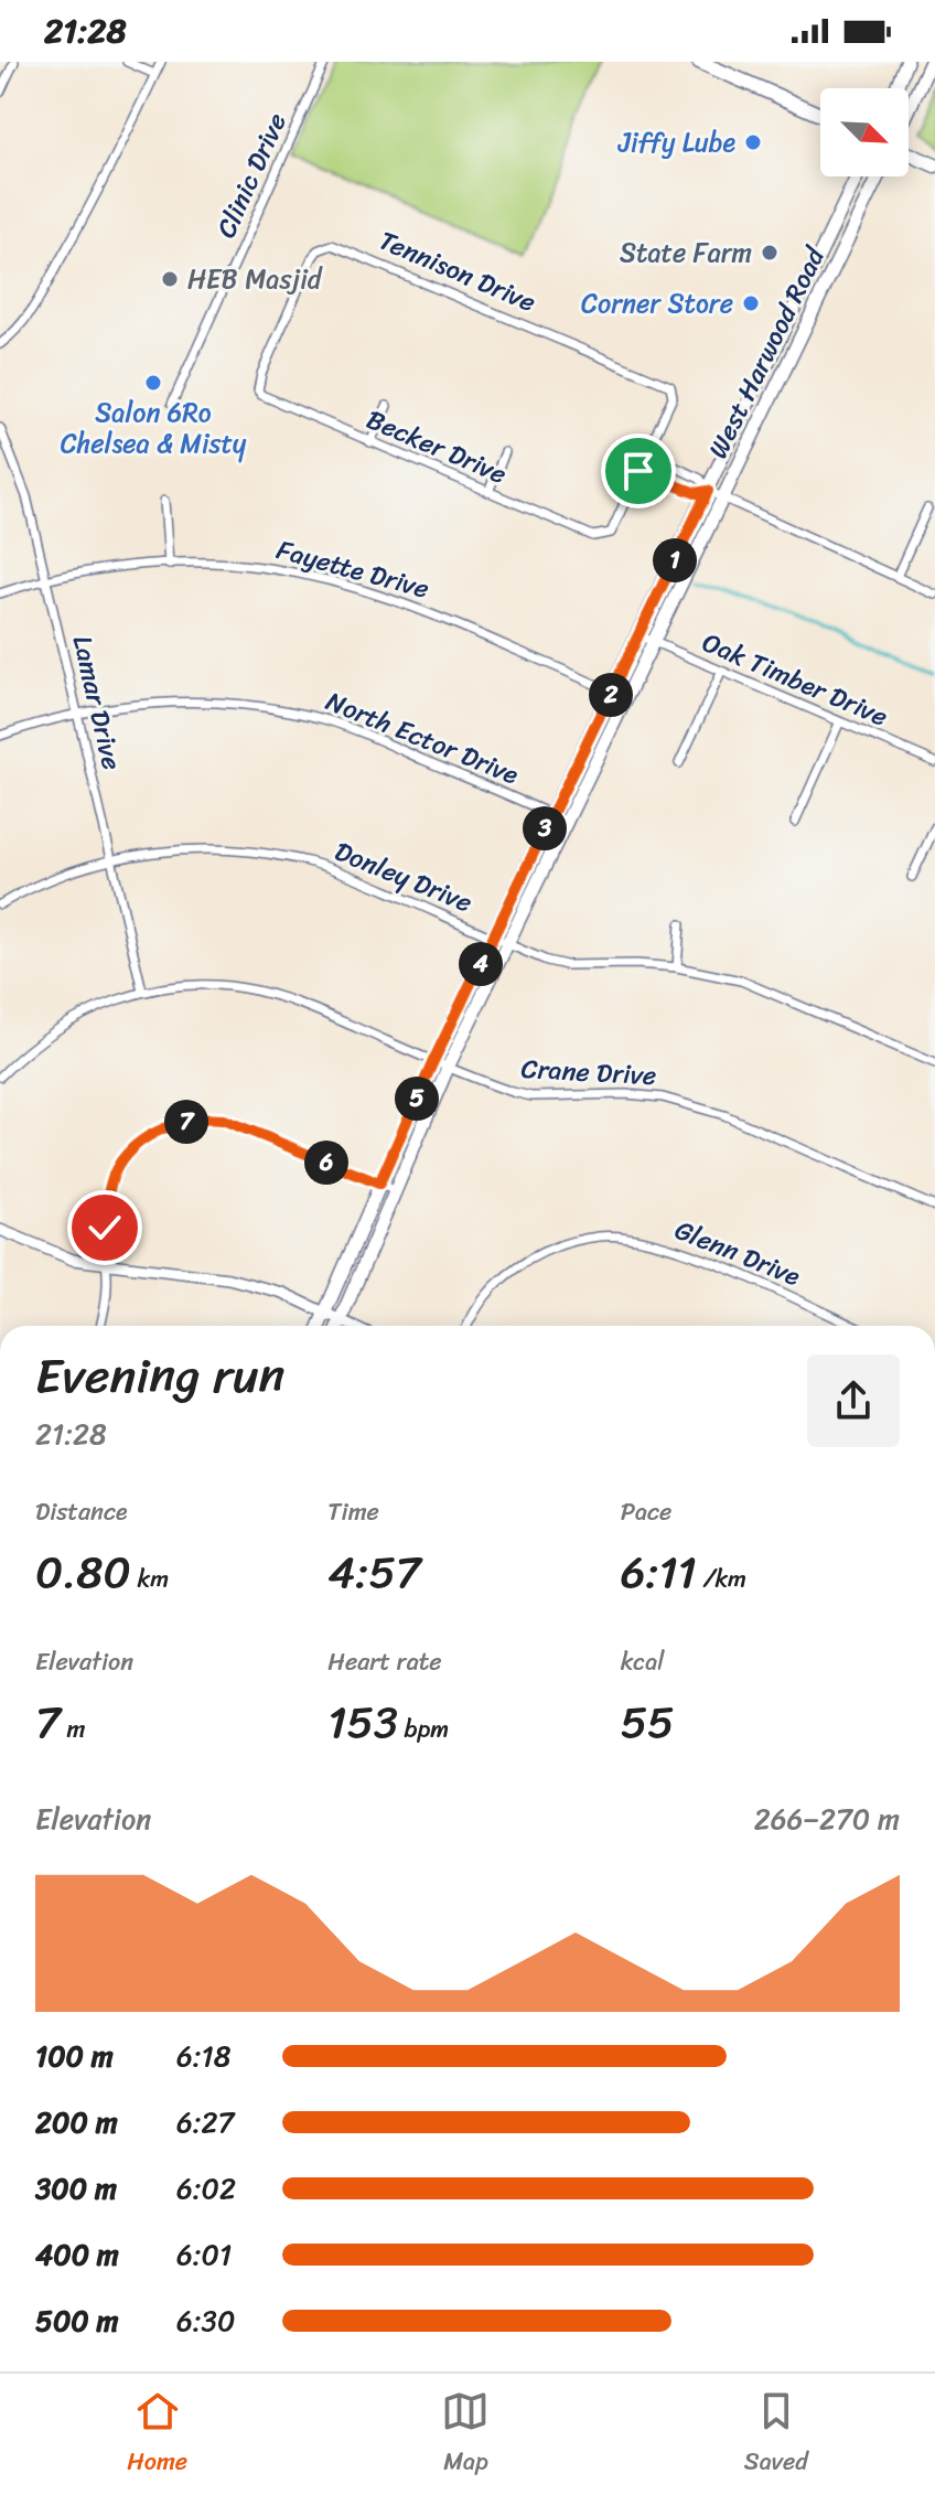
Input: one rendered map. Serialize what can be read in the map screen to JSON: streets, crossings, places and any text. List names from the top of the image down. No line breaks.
{"streets":{"main road":["West Harwood Road"],"street":["Clinic Drive","Tennison Drive","Becker Drive","Fayette Drive","Oak Timber Drive","Lamar Drive","North Ector Drive","Donley Drive","Crane Drive","Glenn Drive"]},"crossings":[["Tennison Drive","Becker Drive"],["West Harwood Road","Fayette Drive"],["West Harwood Road","Oak Timber Drive"],["West Harwood Road","North Ector Drive"],["West Harwood Road","Donley Drive"],["West Harwood Road","Crane Drive"],["Fayette Drive","Lamar Drive"],["Lamar Drive","North Ector Drive"],["Lamar Drive","Donley Drive"],["Lamar Drive","Crane Drive"]],"places":["Jiffy Lube","State Farm","HEB Masjid","Corner Store","Salon 6Ro Chelsea & Misty"],"north":"bottom right","page":{"status":"21:28","pins":["1","2","3","4","5","7","6"],"heading":["Evening run","21:28"],"stats":[["Distance","0.80 km"],["Time","4:57"],["Pace","6:11 /km"],["Elevation","7 m"],["Heart rate","153 bpm"],["kcal","55"]],"chart":["Elevation","266–270 m"],"list":[{"name":"100 m","note":"6:18"},{"name":"200 m","note":"6:27"},{"name":"300 m","note":"6:02"},{"name":"400 m","note":"6:01"},{"name":"500 m","note":"6:30"}],"tabs":["Home","Map","Saved"]}}
